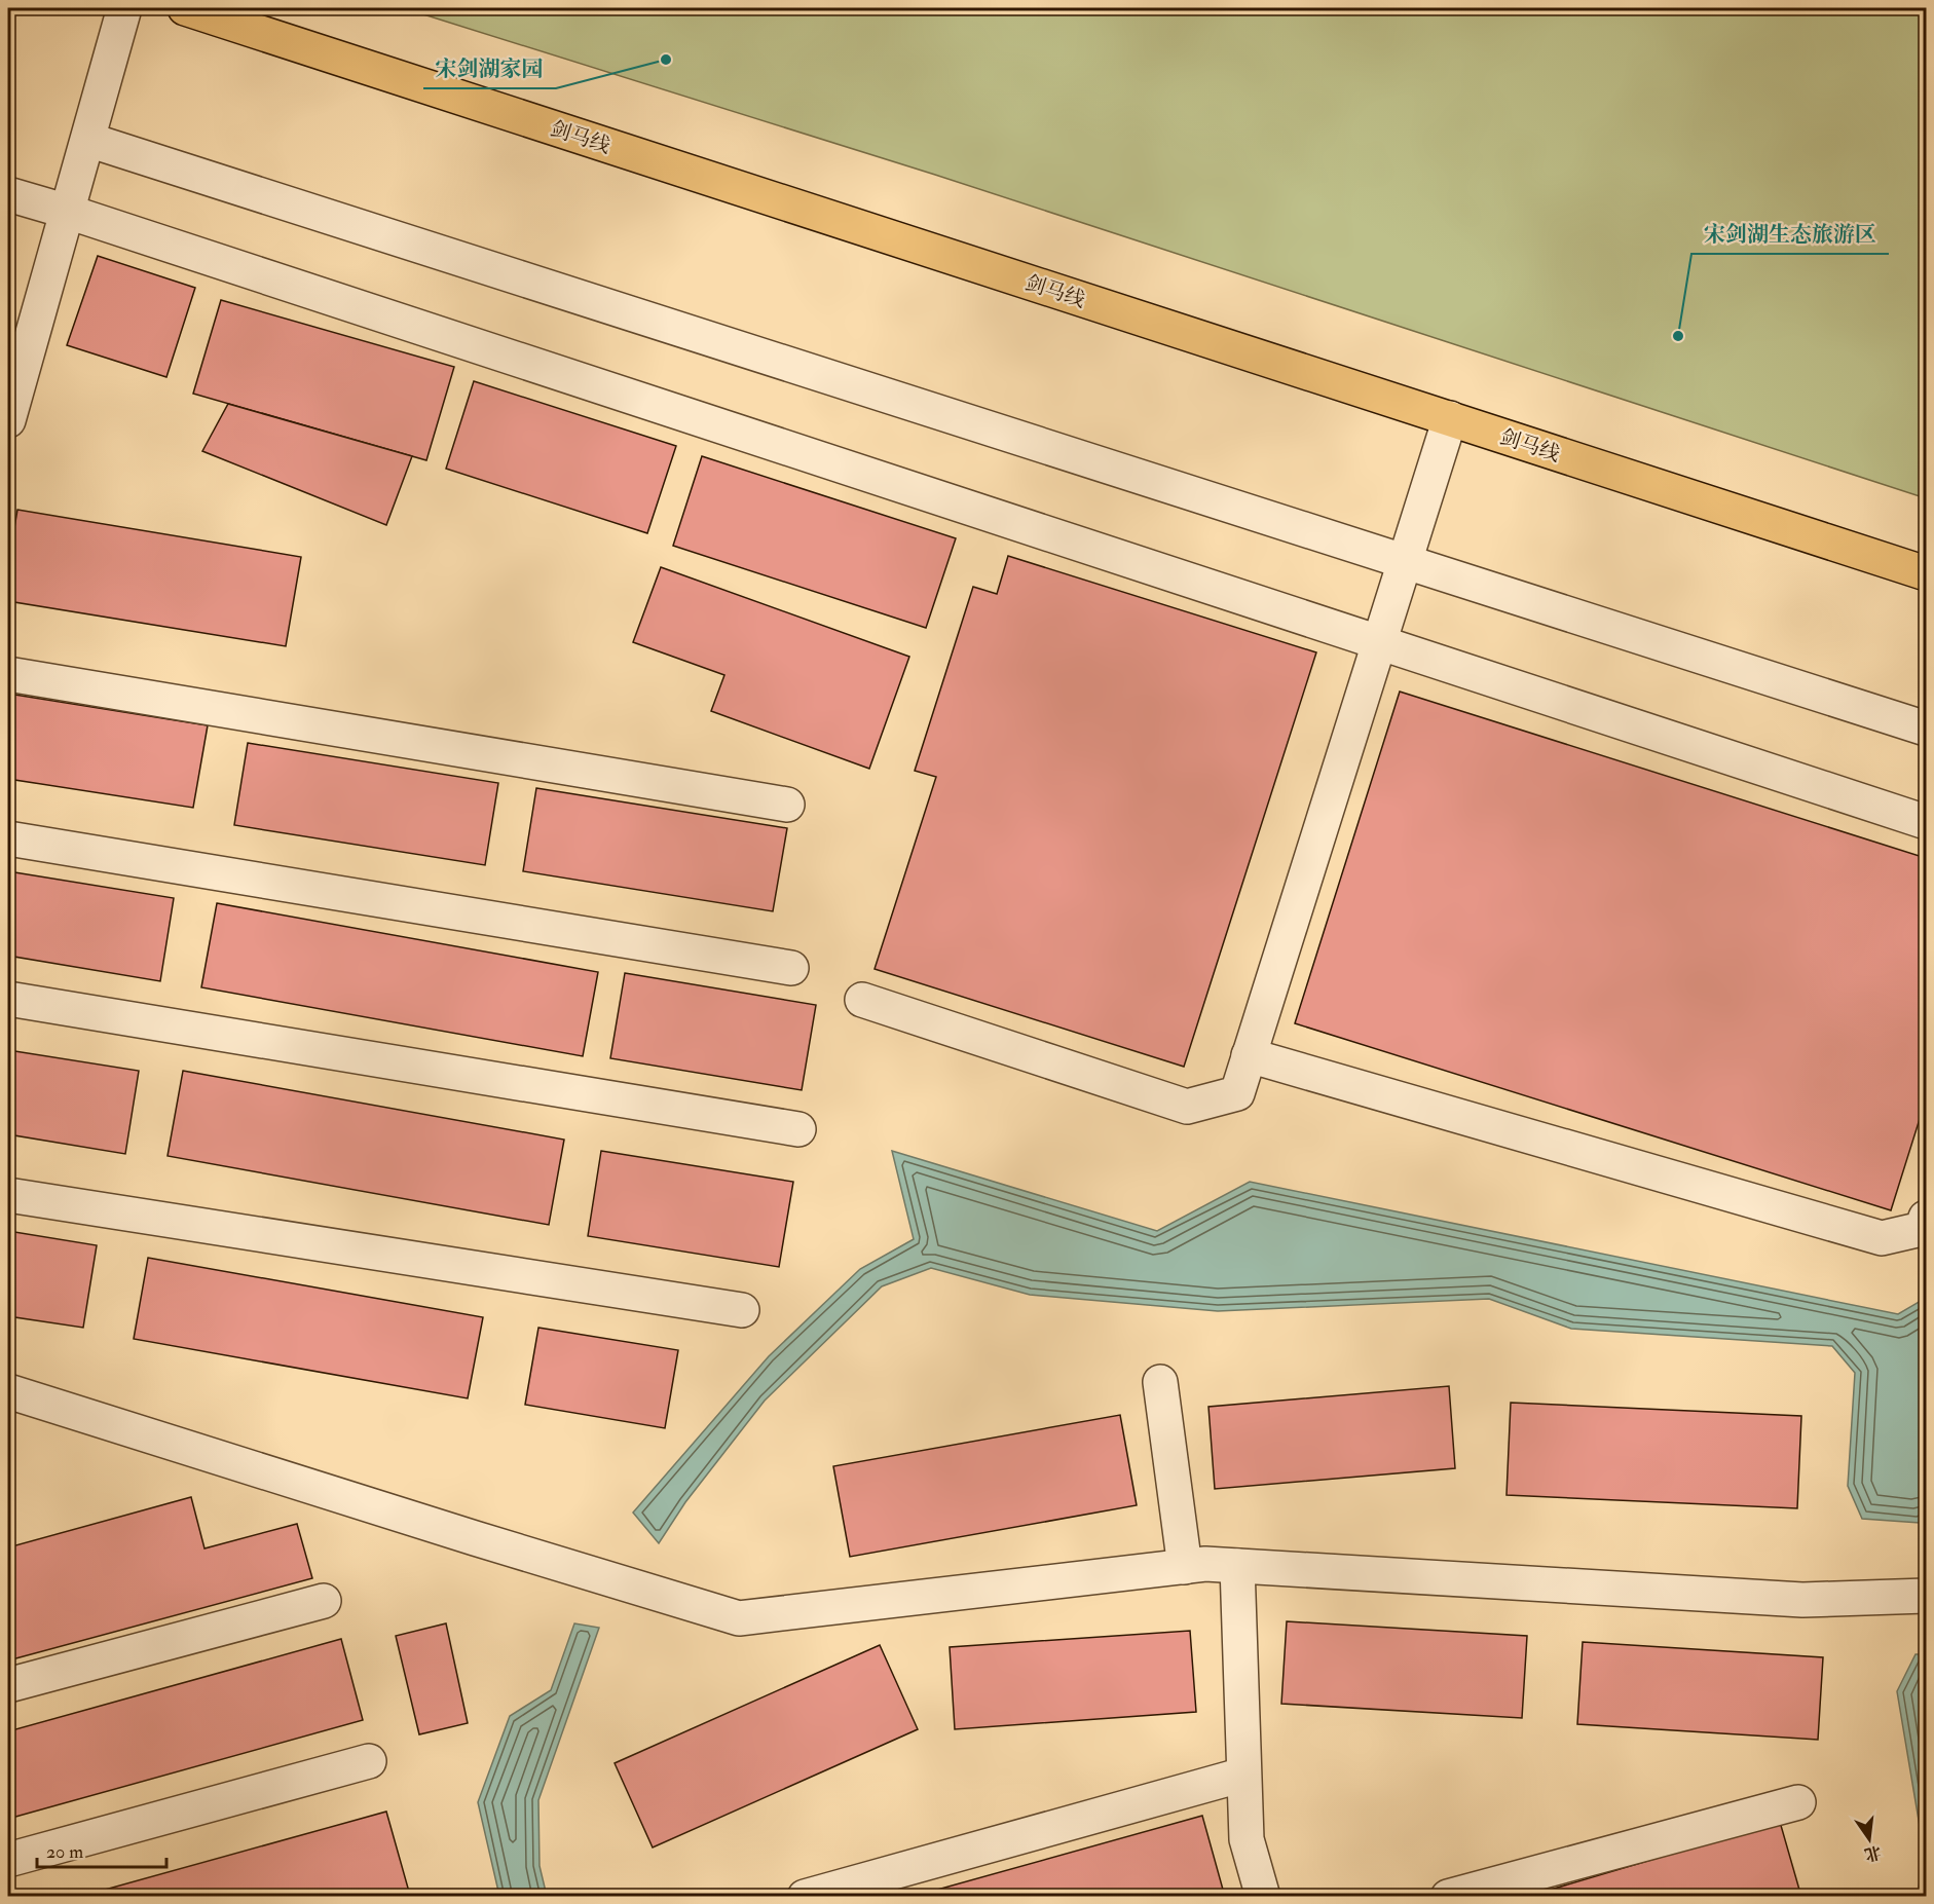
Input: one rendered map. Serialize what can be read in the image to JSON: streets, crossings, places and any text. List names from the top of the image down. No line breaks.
{"streets":{"main road":["剑马线"]},"places":["宋剑湖家园","宋剑湖生态旅游区"],"scale_bar":"20 m","north":"bottom"}
